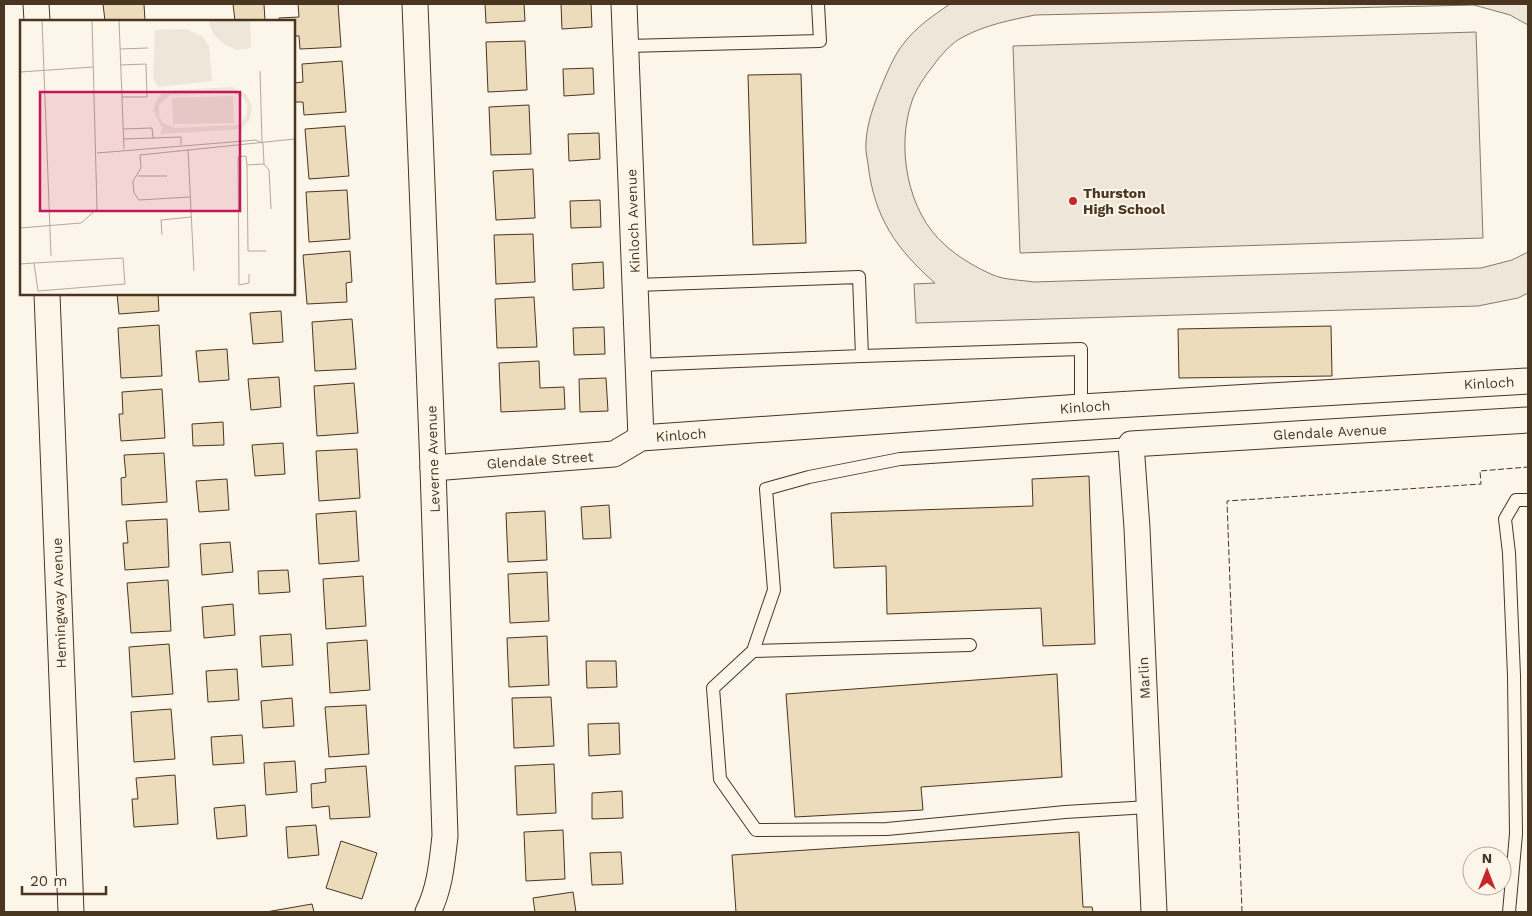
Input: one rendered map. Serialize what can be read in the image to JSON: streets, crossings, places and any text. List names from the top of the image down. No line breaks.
{"streets":{"street":["Kinloch Avenue","Kinloch","Glendale Avenue","Leverne Avenue","Glendale Street","Hemingway Avenue","Marlin"]},"crossings":[["Kinloch Avenue","Kinloch"],["Kinloch Avenue","Glendale Street"],["Kinloch","Glendale Street"],["Glendale Avenue","Marlin"],["Leverne Avenue","Glendale Street"]],"places":["Thurston High School"],"scale_bar":"20 m","north":"top"}
